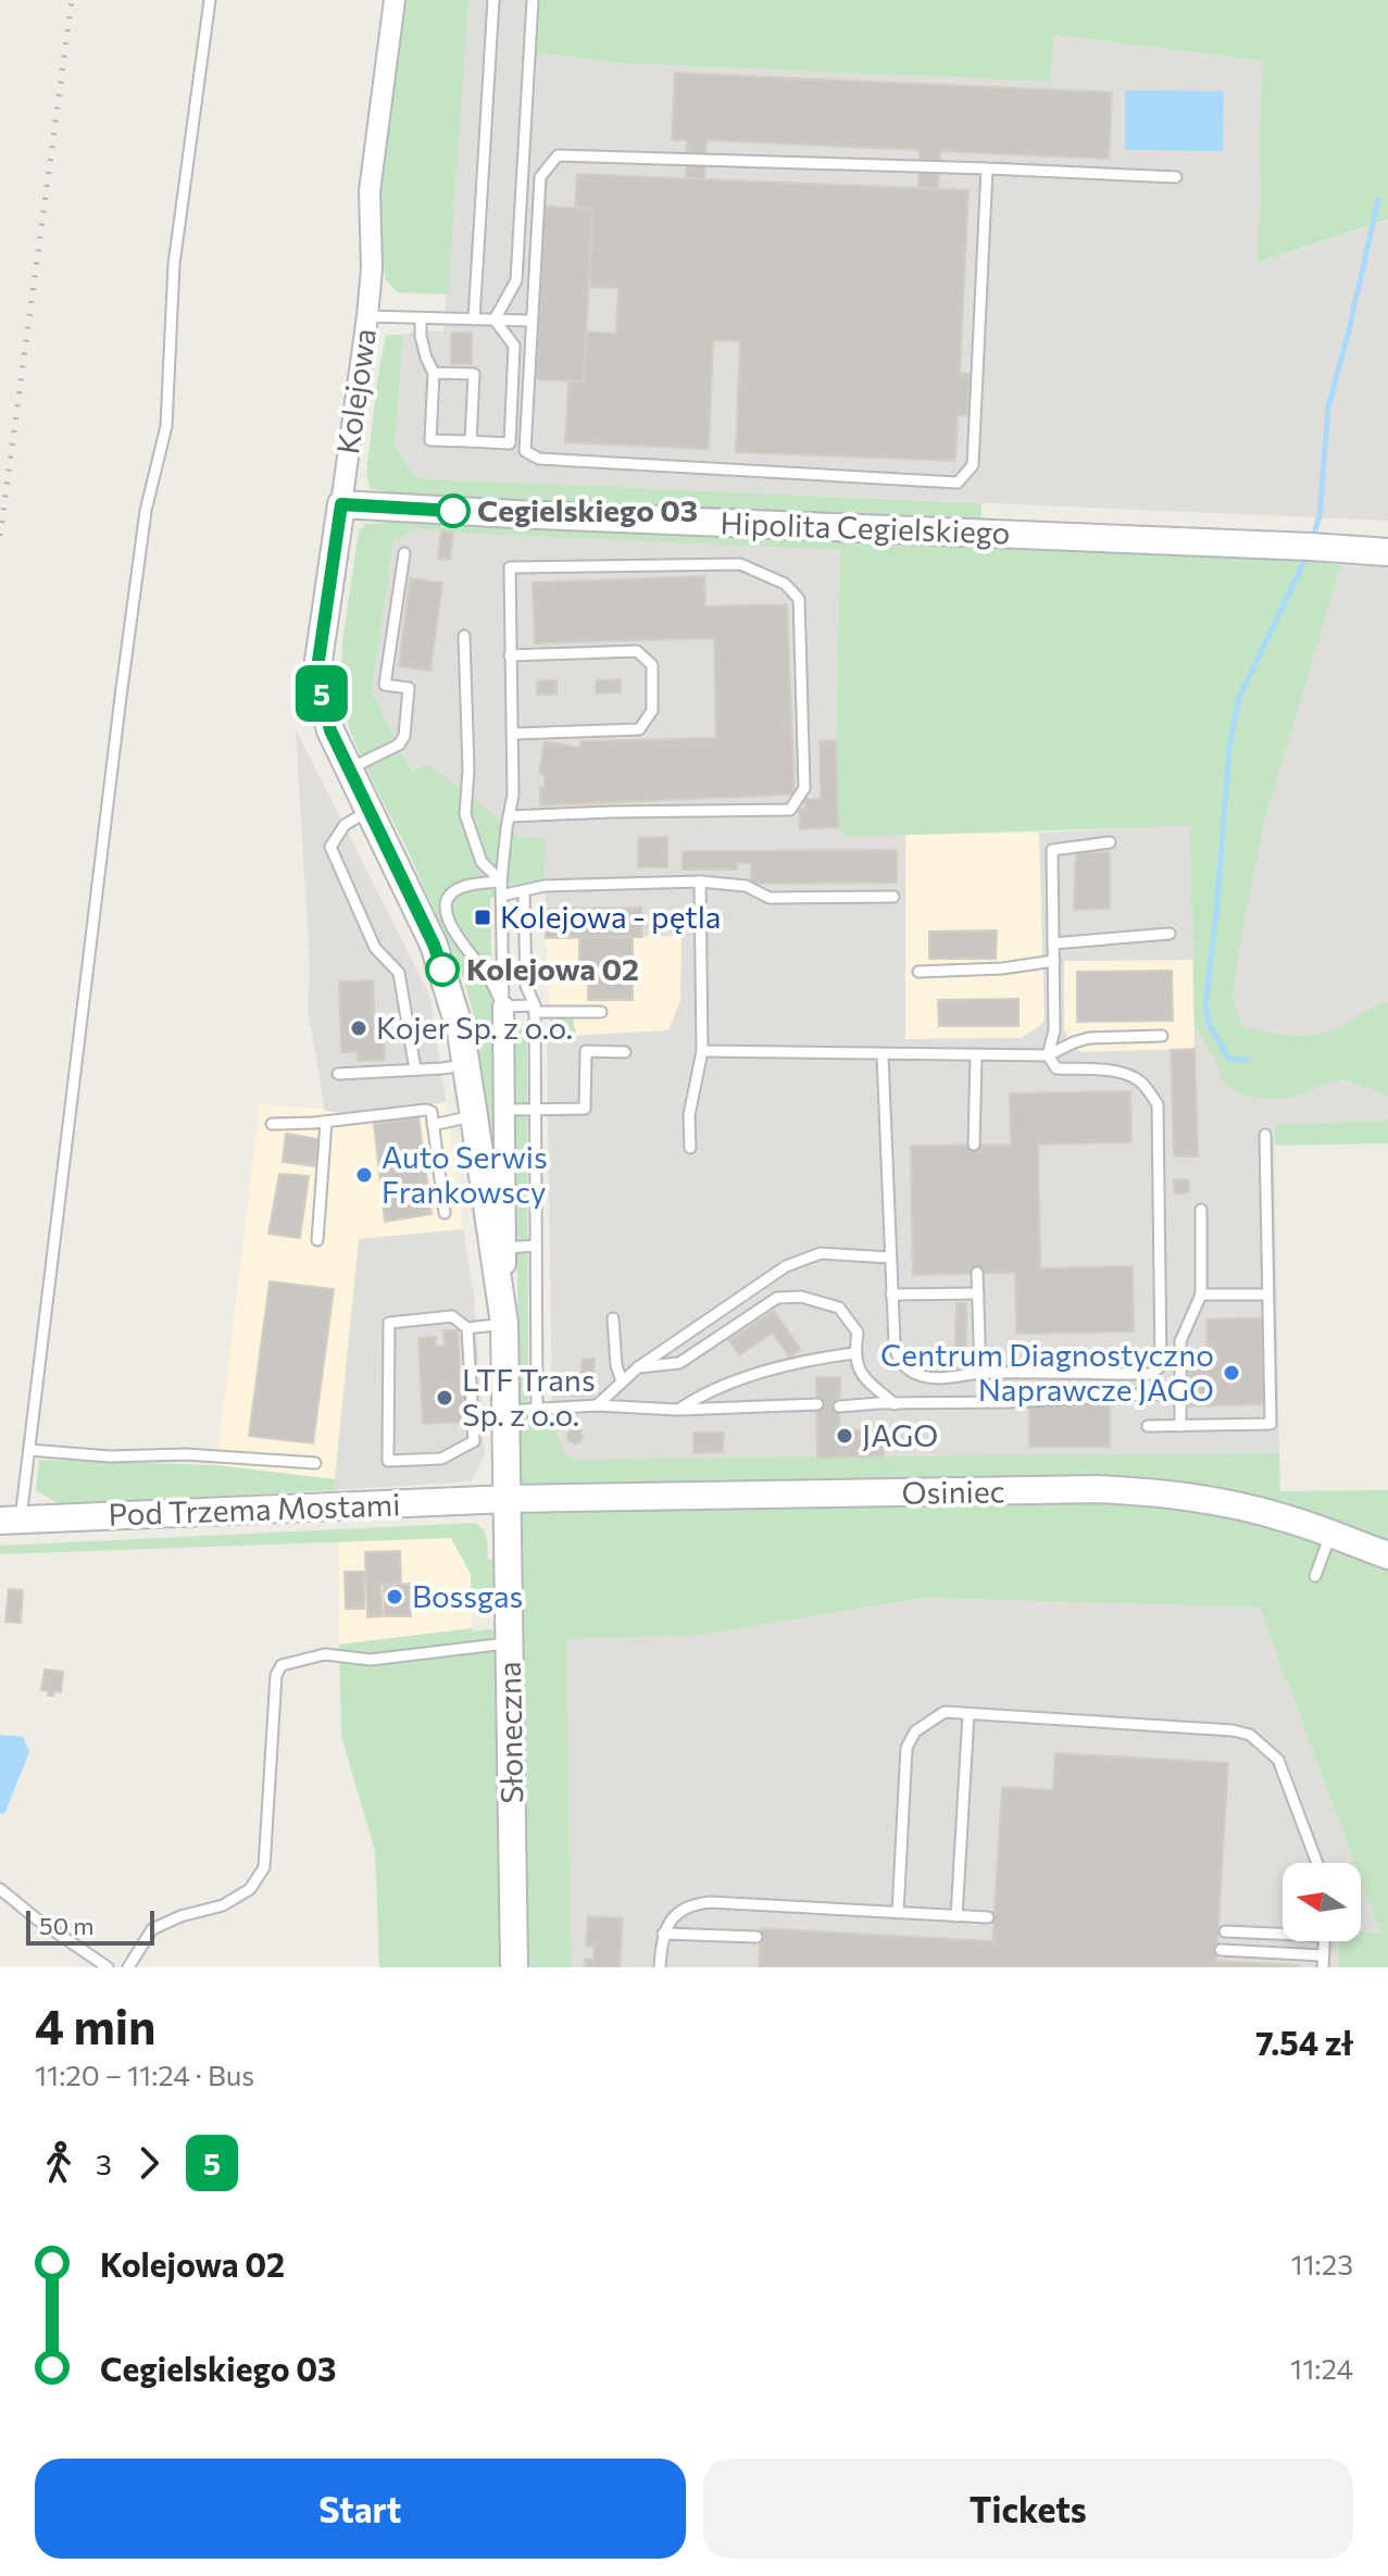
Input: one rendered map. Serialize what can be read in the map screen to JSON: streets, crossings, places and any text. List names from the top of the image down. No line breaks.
{"streets":{"street":["Kolejowa","Hipolita Cegielskiego","Osiniec","Pod Trzema Mostami","Słoneczna"]},"crossings":[["Kolejowa","Hipolita Cegielskiego"],["Kolejowa","Osiniec"],["Kolejowa","Pod Trzema Mostami"],["Kolejowa","Słoneczna"],["Osiniec","Pod Trzema Mostami"],["Osiniec","Słoneczna"],["Pod Trzema Mostami","Słoneczna"]],"places":{"other":["Cegielskiego 03","Kolejowa 02","Kojer Sp. z o.o.","Auto Serwis Frankowscy","Centrum Diagnostyczno Naprawcze JAGO","LTF Trans Sp. z o.o.","JAGO","Bossgas"],"transit":["Kolejowa - pętla"]},"lines":["bus line 5"],"scale_bar":"50 m","north":"left","page":{"on_map":"5","scale":"50 m","heading":["4 min","11:20 – 11:24 · Bus","7.54 zł"],"legs":["3","5"],"list":[{"name":"Kolejowa 02","value":"11:23"},{"name":"Cegielskiego 03","value":"11:24"}],"buttons":["Start","Tickets"]}}
